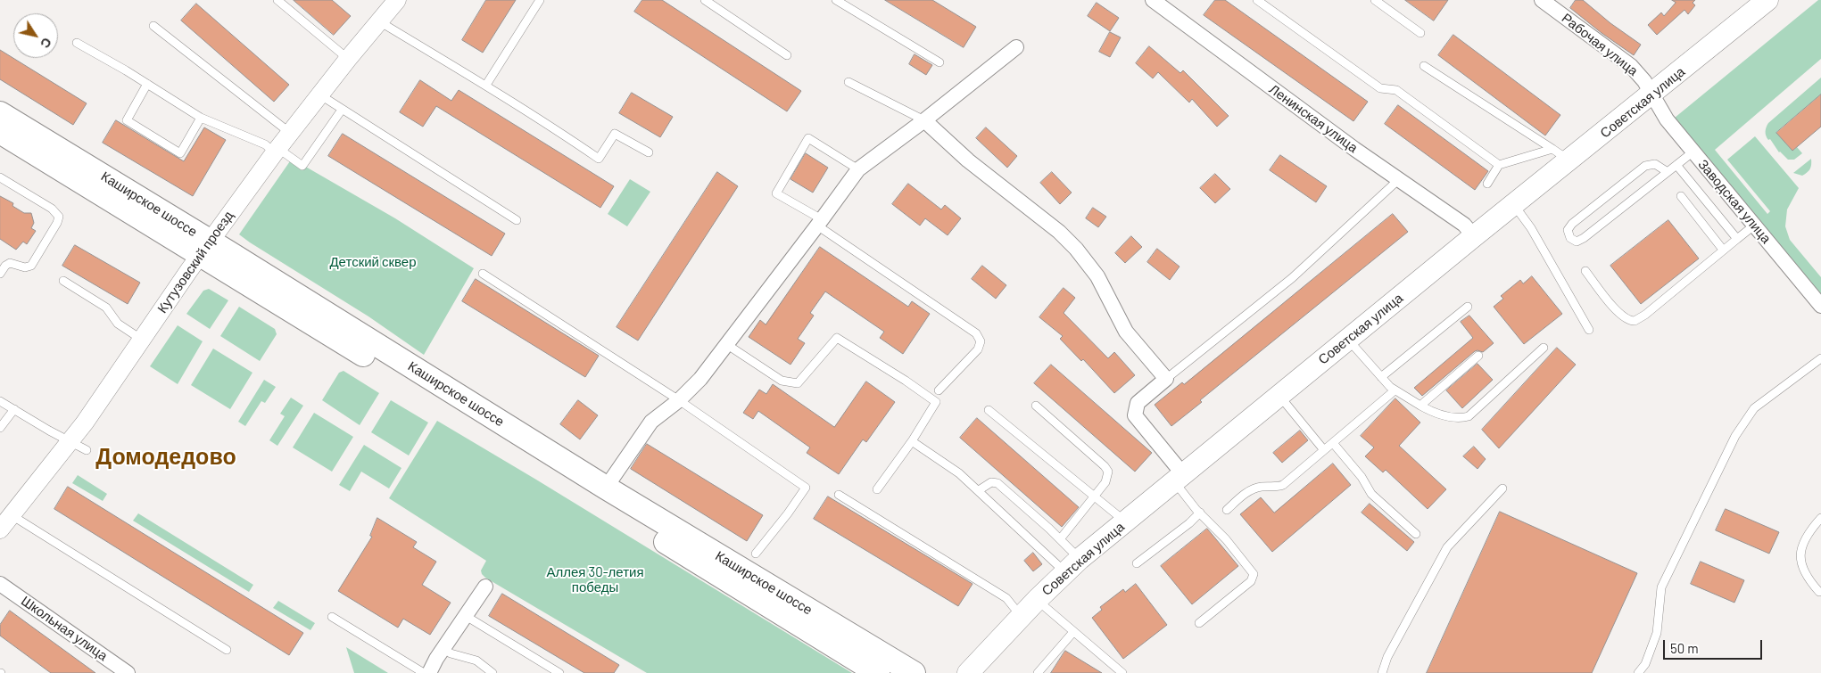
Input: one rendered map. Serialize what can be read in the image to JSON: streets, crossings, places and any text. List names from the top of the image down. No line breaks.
{"streets":{"main road":["Советская улица","Каширское шоссе"],"street":["Рабочая улица","Ленинская улица","Заводская улица","Кутузовский проезд","Школьная улица"]},"crossings":[["Рабочая улица","Советская улица"],["Рабочая улица","Заводская улица"],["Советская улица","Ленинская улица"],["Советская улица","Заводская улица"],["Каширское шоссе","Кутузовский проезд"]],"districts":["Домодедово"],"parks":["Детский сквер","Аллея 30-летия победы"],"scale_bar":"50 m","north":"bottom right"}
